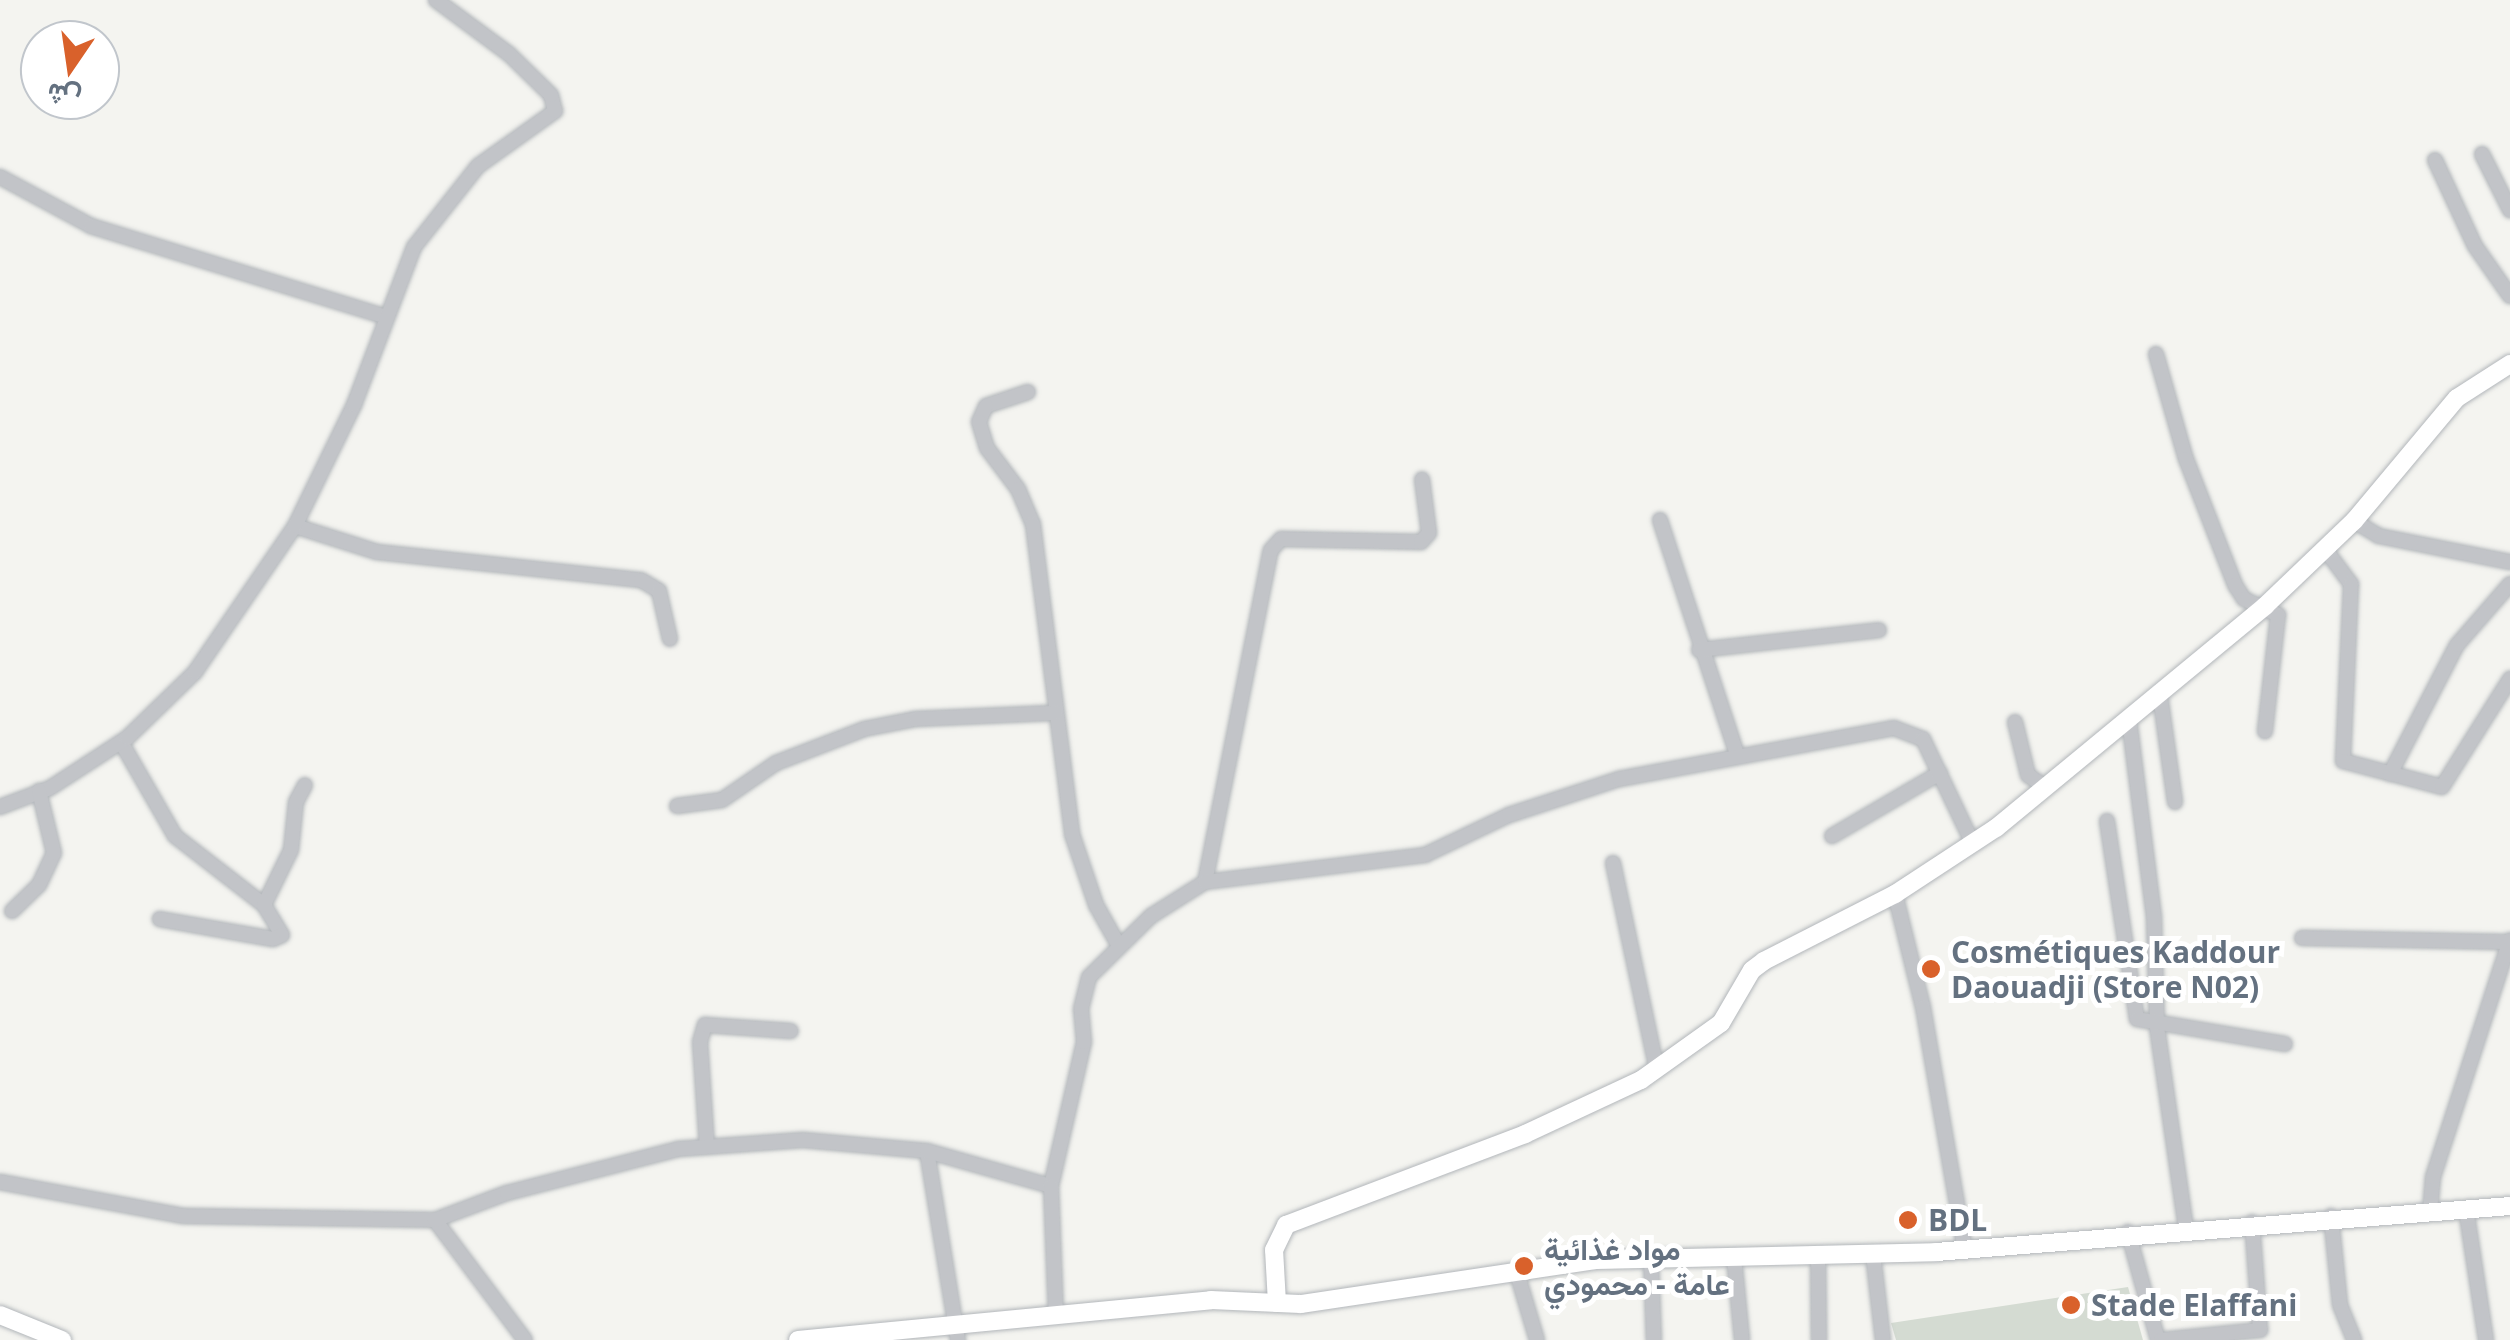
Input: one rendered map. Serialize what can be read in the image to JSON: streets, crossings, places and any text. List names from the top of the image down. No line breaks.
{"places":["Cosmétiques Kaddour Daouadji (Store N02)","BDL","مواد غذائية عامة - محمودي","Stade Elaffani"],"north":"bottom"}
